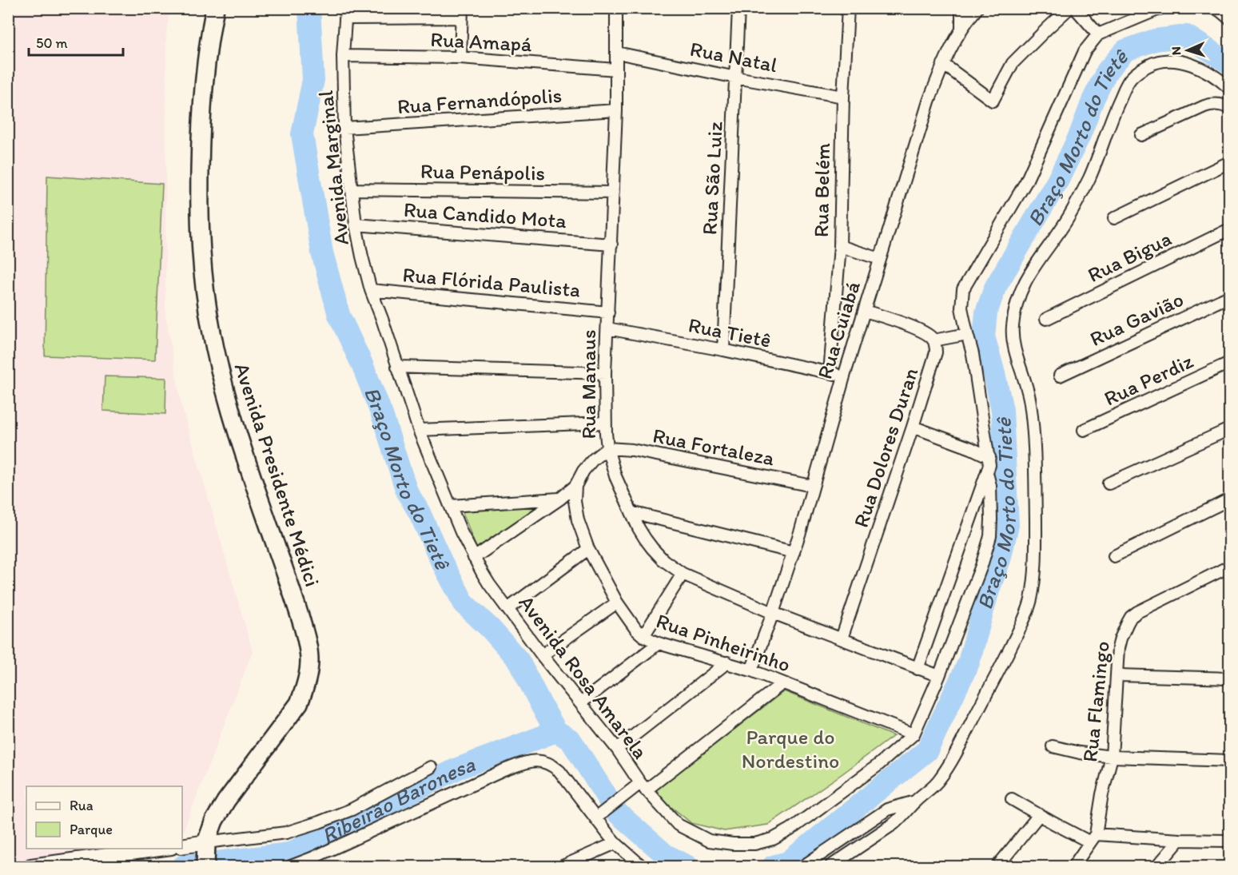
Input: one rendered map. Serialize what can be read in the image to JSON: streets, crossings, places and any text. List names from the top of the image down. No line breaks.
{"streets":{"main road":["Avenida Presidente Médici"],"street":["Rua Amapá","Rua Natal","Rua Fernandópolis","Avenida Marginal","Rua Penápolis","Rua São Luiz","Rua Belém","Rua Candido Mota","Rua Bigua","Rua Flórida Paulista","Rua Gavião","Rua Cuiabá","Rua Tietê","Rua Perdiz","Rua Manaus","Rua Fortaleza","Rua Dolores Duran","Rua Pinheirinho","Avenida Rosa Amarela","Rua Flamingo"]},"crossings":[["Rua Amapá","Avenida Marginal"],["Rua Amapá","Rua Manaus"],["Rua Natal","Rua São Luiz"],["Rua Natal","Rua Belém"],["Rua Natal","Rua Manaus"],["Rua Fernandópolis","Avenida Marginal"],["Rua Fernandópolis","Rua Manaus"],["Avenida Marginal","Rua Penápolis"],["Avenida Marginal","Rua Candido Mota"],["Avenida Marginal","Rua Flórida Paulista"],["Avenida Marginal","Avenida Rosa Amarela"],["Rua Penápolis","Rua Manaus"],["Rua São Luiz","Rua Tietê"],["Rua Belém","Rua Tietê"],["Rua Candido Mota","Rua Manaus"],["Rua Flórida Paulista","Rua Manaus"],["Rua Cuiabá","Rua Tietê"],["Rua Cuiabá","Rua Manaus"],["Rua Cuiabá","Rua Fortaleza"],["Rua Cuiabá","Rua Pinheirinho"],["Rua Tietê","Rua Manaus"],["Rua Manaus","Rua Fortaleza"],["Rua Manaus","Rua Dolores Duran"],["Rua Pinheirinho","Avenida Rosa Amarela"]],"water":["Braço Morto do Tietê","Ribeirão Baronesa"],"parks":["Parque do Nordestino"],"legend":["Rua","Parque"],"scale_bar":"50 m","north":"left"}
